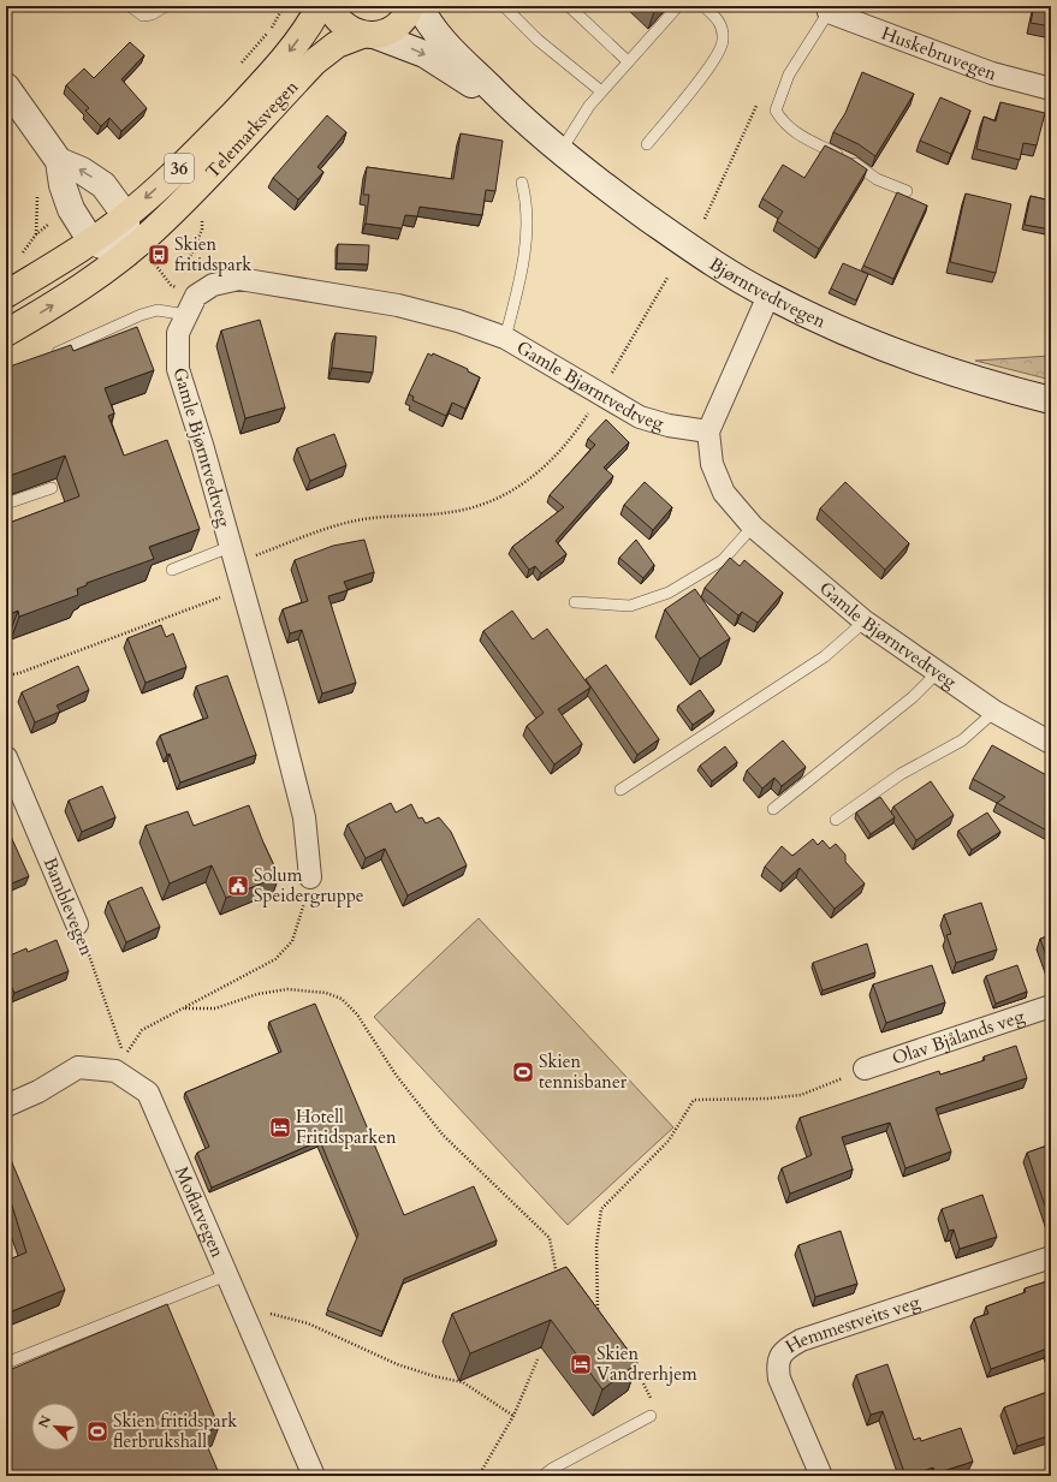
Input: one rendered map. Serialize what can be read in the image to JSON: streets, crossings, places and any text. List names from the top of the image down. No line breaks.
{"streets":{"highway":["Telemarksvegen","36"],"main road":["Bjørntvedtvegen"],"street":["Huskebruvegen","Gamle Bjørntvedtveg","Bamblevegen","Olav Bjålands veg","Moflatvegen","Hemmestveits veg"]},"crossings":[["Telemarksvegen","Bjørntvedtvegen"]],"places":{"bus stop":["Skien fritidspark"],"public building":["Solum Speidergruppe"],"sports":["Skien tennisbaner","Skien fritidspark flerbrukshall"],"hotel":["Hotell Fritidsparken","Skien Vandrerhjem"]},"north":"top left"}
